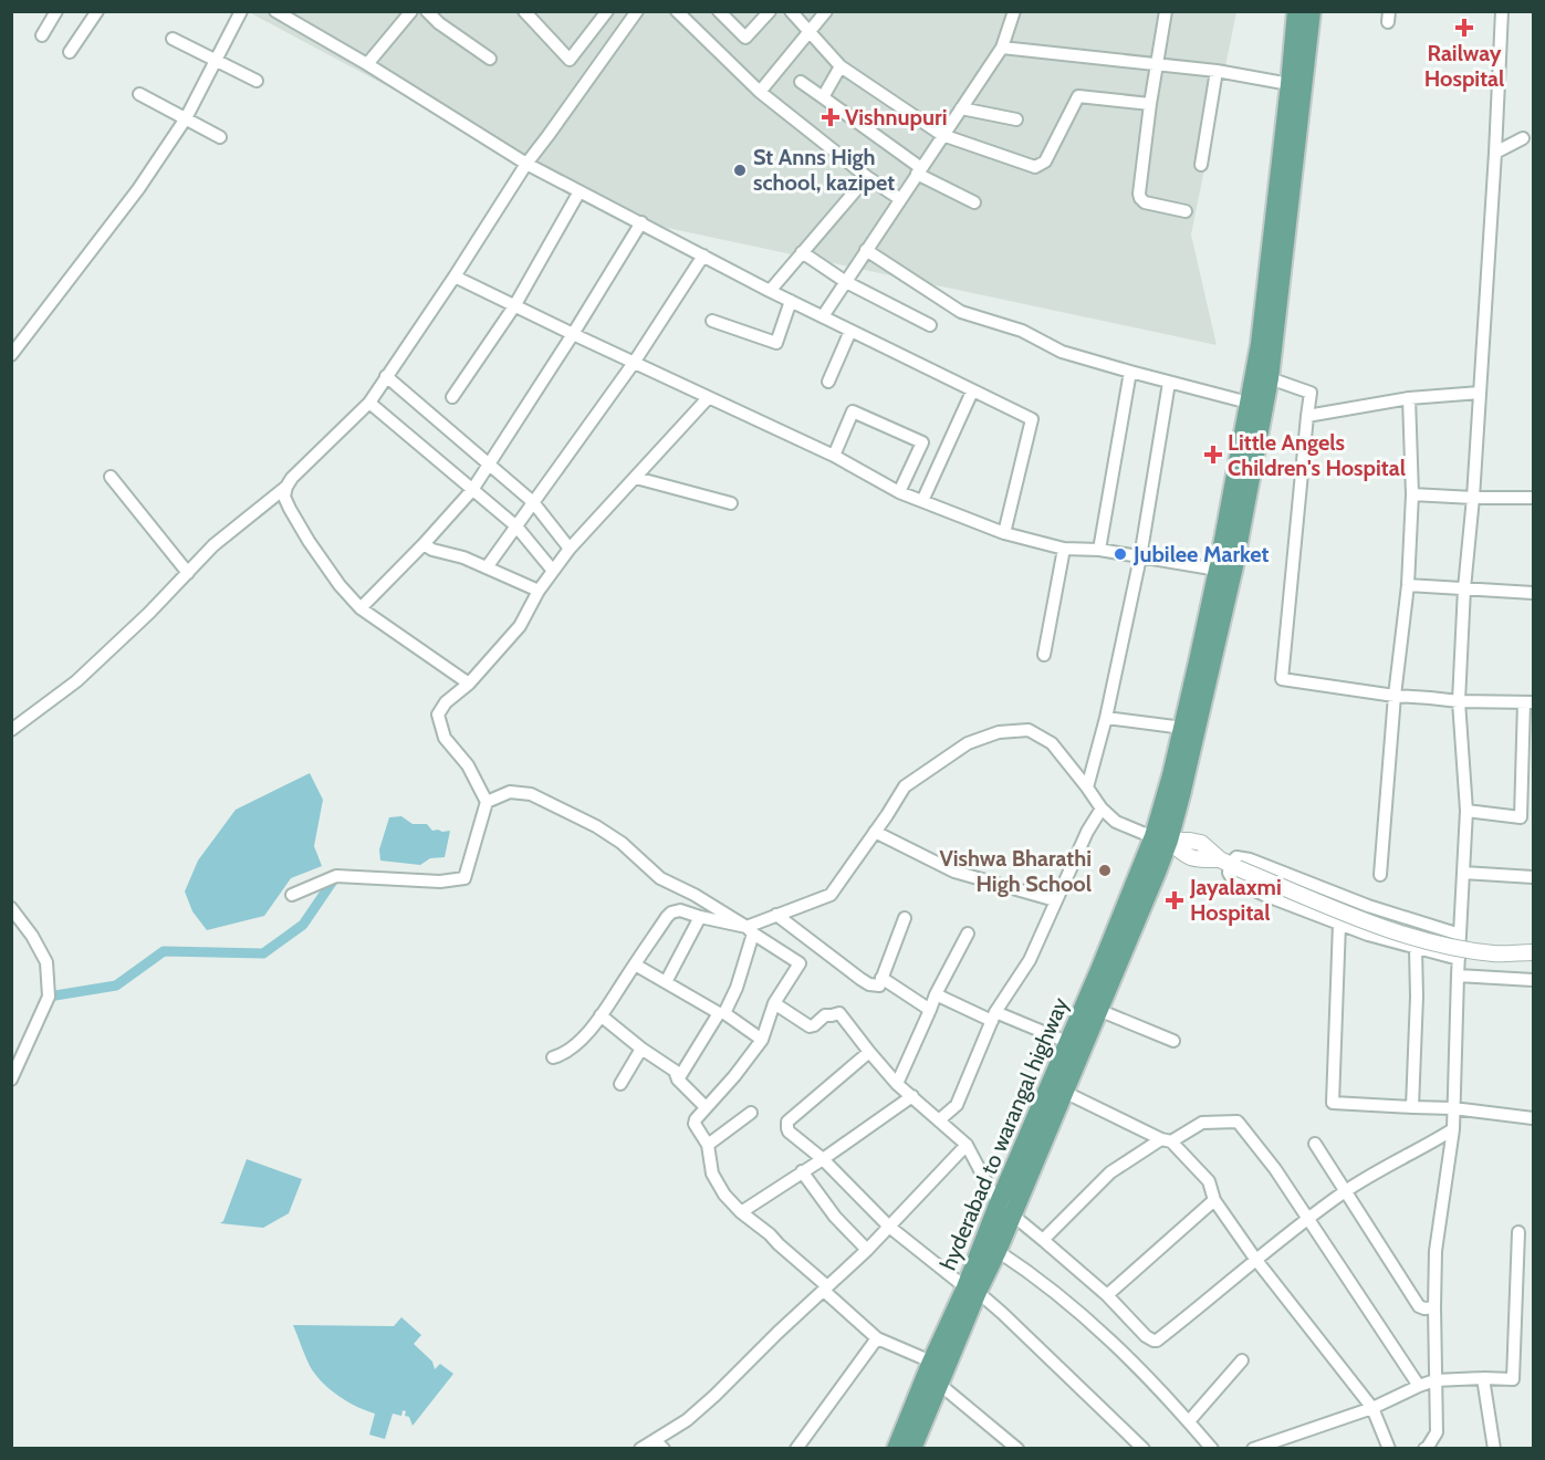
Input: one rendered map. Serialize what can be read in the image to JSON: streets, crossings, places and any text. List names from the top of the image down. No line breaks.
{"streets":{"main road":["hyderabad to warangal highway"]},"places":{"health":["Railway Hospital","Vishnupuri","Little Angels Children's Hospital","Jayalaxmi Hospital"],"other":["St Anns High school, kazipet","Jubilee Market","Vishwa Bharathi High School"]}}
